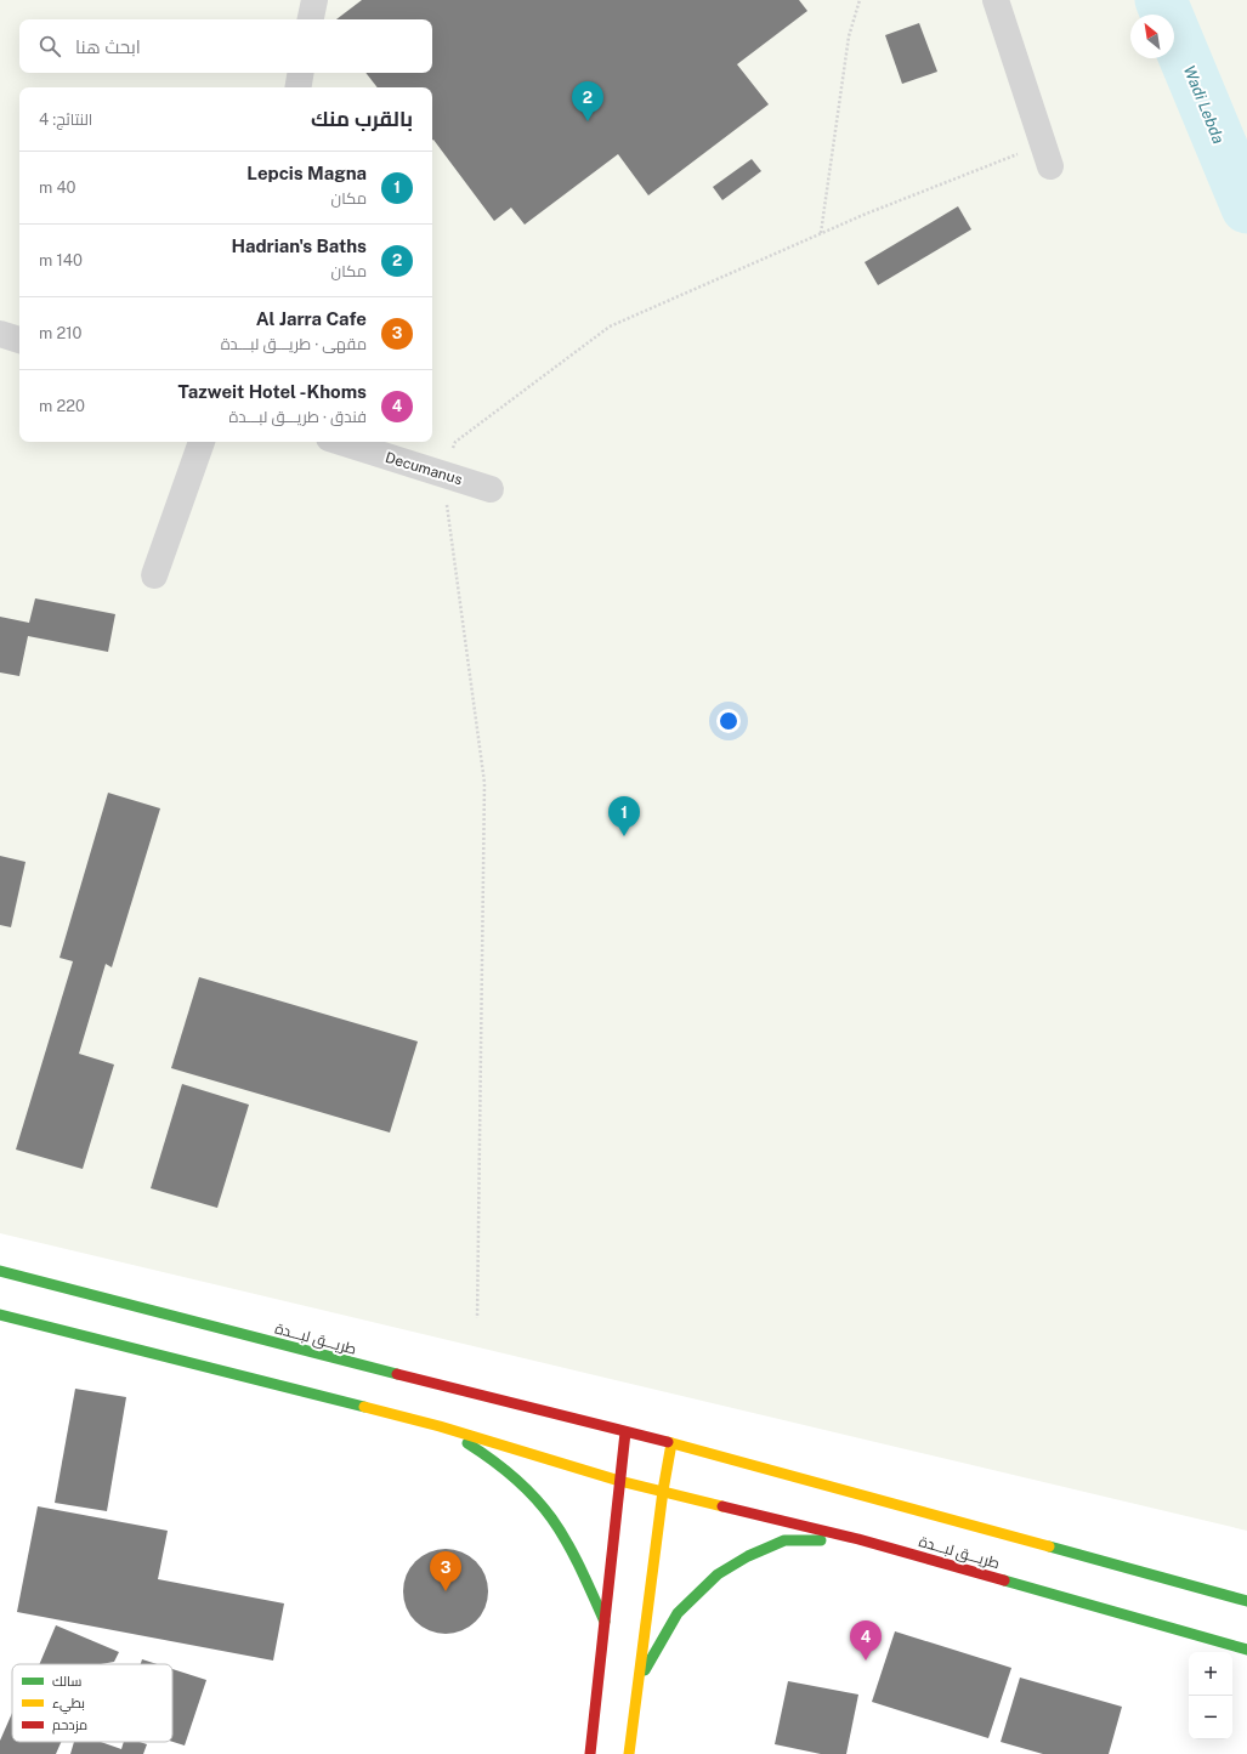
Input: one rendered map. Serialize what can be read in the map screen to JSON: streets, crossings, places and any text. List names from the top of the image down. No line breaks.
{"streets":{"main road":["طريـــق لبـــدة"],"street":["Decumanus"]},"water":["Wadi Lebda"],"legend":["سالك","بطيء","مزدحم"],"north":"top left","page":{"search":"ابحث هنا","pins":["2","1","3","4"],"heading":["بالقرب منك","النتائج: 4"],"list":[{"mark":"1","name":"Lepcis Magna","note":"مكان","value":"40 m"},{"mark":"2","name":"Hadrian's Baths","note":"مكان","value":"140 m"},{"mark":"3","name":"Al Jarra Cafe","note":"مقهى · طريـــق لبـــدة","value":"210 m"},{"mark":"4","name":"Tazweit Hotel -Khoms","note":"فندق · طريـــق لبـــدة","value":"220 m"}],"map_buttons":["+","−"]}}
